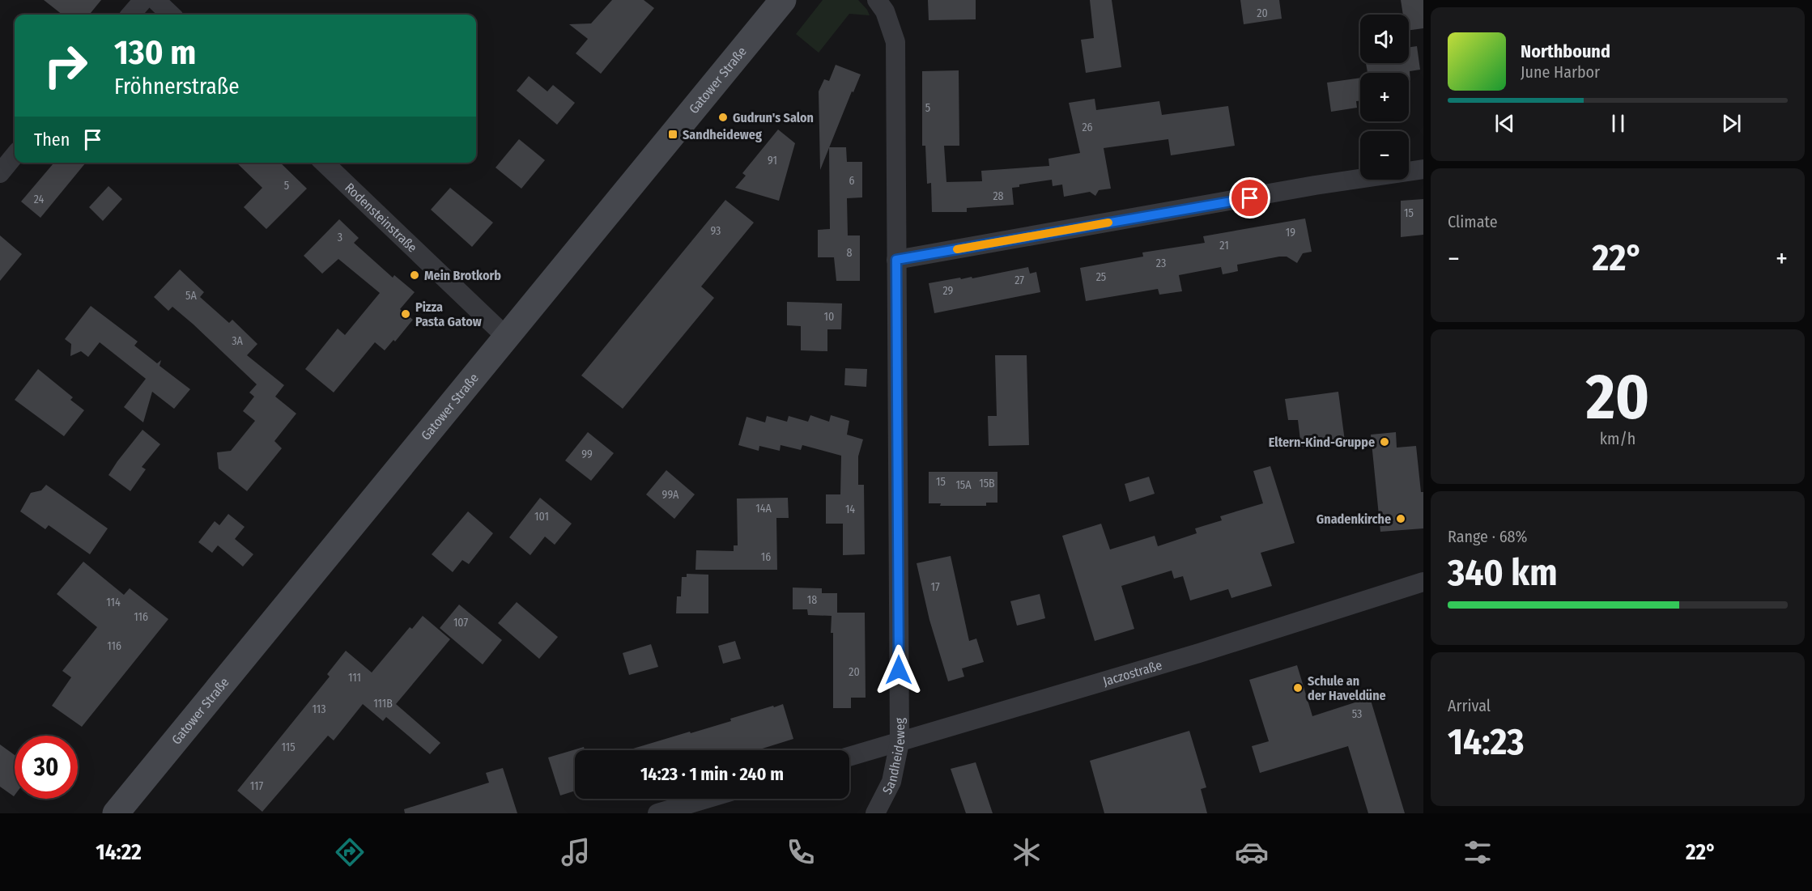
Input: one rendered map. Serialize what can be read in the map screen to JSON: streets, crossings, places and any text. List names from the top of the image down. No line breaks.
{"streets":{"main road":["Gatower Straße"],"street":["Rodensteinstraße","Jaczostraße","Sandheideweg"]},"crossings":[["Gatower Straße","Rodensteinstraße"],["Jaczostraße","Sandheideweg"]],"places":{"other":["Gudrun's Salon","Mein Brotkorb","Pizza Pasta Gatow","Eltern-Kind-Gruppe","Gnadenkirche","Schule an der Haveldüne"],"transit":["Sandheideweg"]},"house_numbers":["20","5","26","91","6","5","28","24","15","93","19","3","21","8","23","25","27","29","5A","10","3A","99","15","15B","15A","99A","14A","14","101","16","17","18","114","116","107","116","20","111","111B","113","53","115","117"],"page":{"map_buttons":["+","−"],"turn":["130 m","Fröhnerstraße"],"song":["Northbound","June Harbor"],"then":"Then","tile":["Climate",["20","km/h"],["Range · 68%","340 km"],["Arrival","14:23"]],"heat":["−","22°","+"],"limit":"30","trip":"14:23 · 1 min · 240 m","tabs":["14:22","22°"]}}
